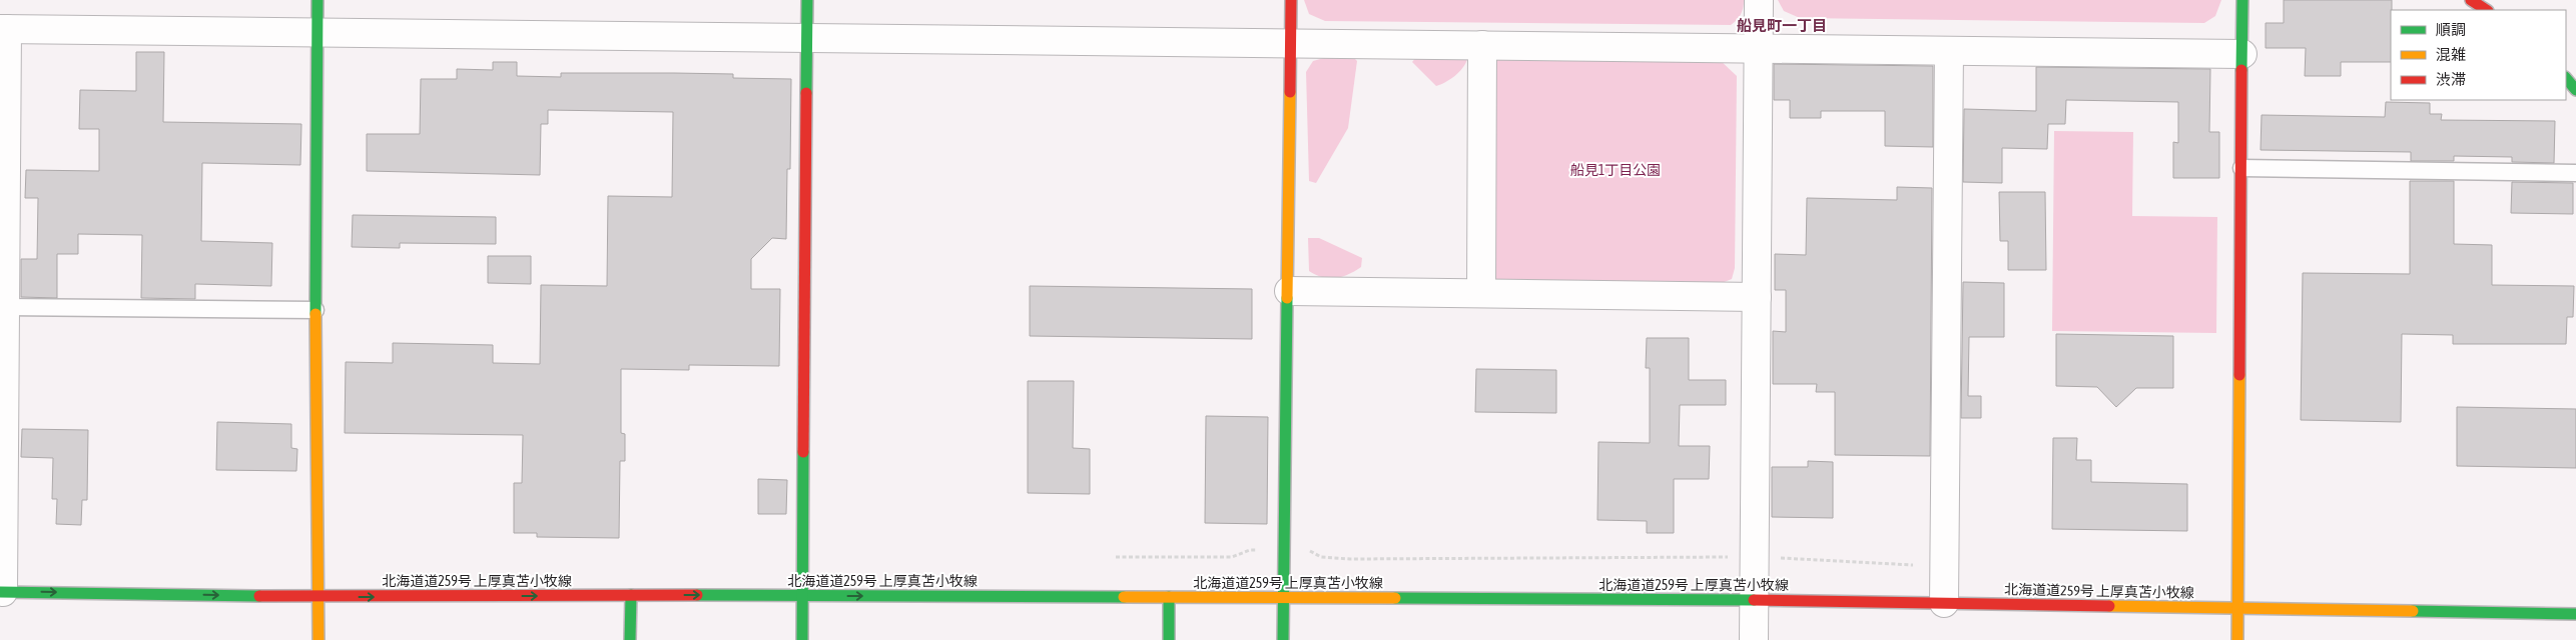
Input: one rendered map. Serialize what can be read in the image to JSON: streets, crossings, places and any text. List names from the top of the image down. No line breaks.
{"streets":{"street":["北海道道259号 上厚真苫小牧線"]},"one_way":["北海道道259号 上厚真苫小牧線"],"districts":["船見町一丁目"],"parks":["船見1丁目公園"],"legend":["順調","混雑","渋滞"]}
